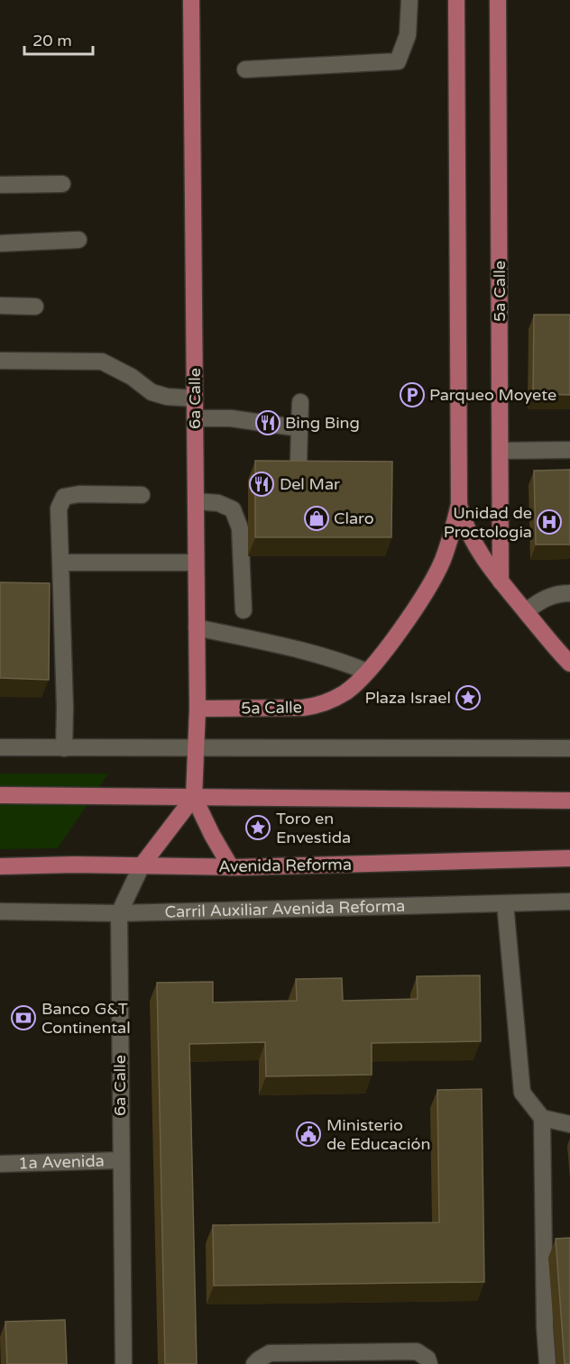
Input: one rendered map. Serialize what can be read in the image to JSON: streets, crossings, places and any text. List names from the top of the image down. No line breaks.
{"streets":{"main road":["5a Calle","6a Calle","Avenida Reforma"],"street":["Carril Auxiliar Avenida Reforma","1a Avenida"]},"crossings":[["5a Calle","6a Calle"],["6a Calle","Avenida Reforma"],["6a Calle","Carril Auxiliar Avenida Reforma"],["6a Calle","1a Avenida"]],"places":{"parking":["Parqueo Moyete"],"restaurant":["Bing Bing","Del Mar"],"shop":["Claro"],"hospital":["Unidad de Proctologia"],"place":["Plaza Israel","Toro en Envestida"],"bank":["Banco G&T Continental"],"public building":["Ministerio de Educación"]},"scale_bar":"20 m"}
